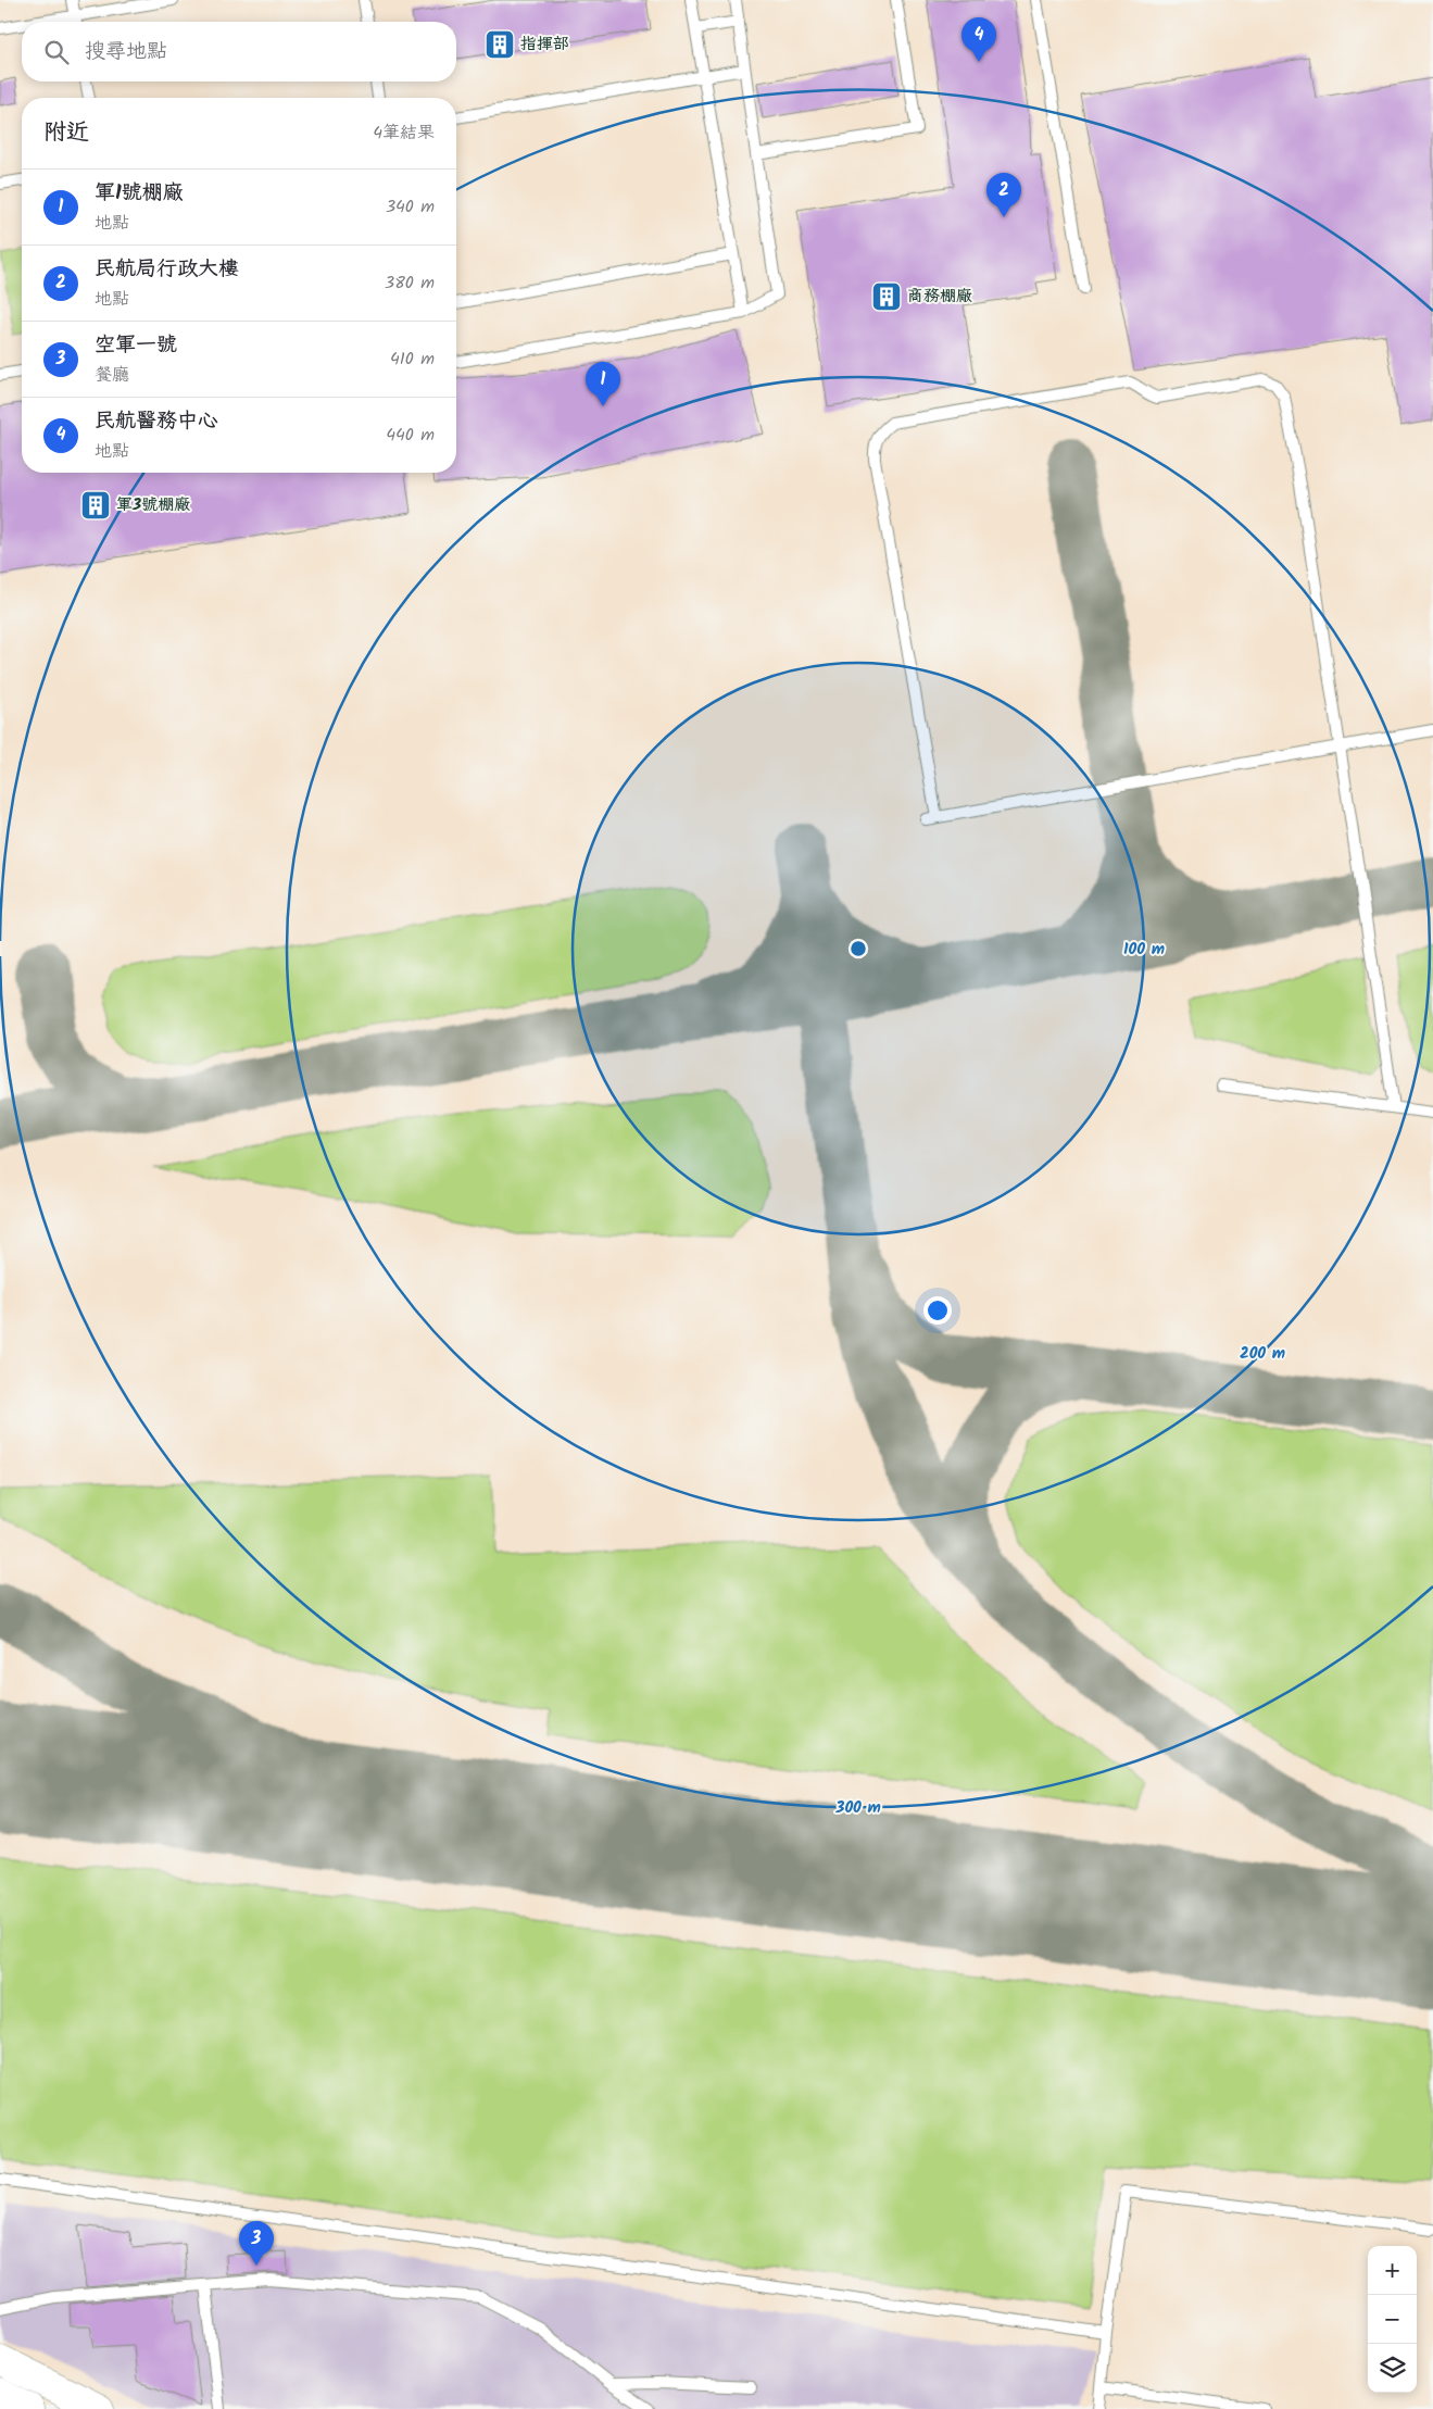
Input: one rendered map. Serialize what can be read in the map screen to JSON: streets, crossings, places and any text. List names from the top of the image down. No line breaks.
{"places":{"building":["指揮部","商務棚廠","軍3號棚廠"]},"page":{"pins":["4","2","1","3"],"search":"搜尋地點","heading":["附近","4筆結果"],"list":[{"mark":"1","name":"軍1號棚廠","note":"地點","value":"340 m"},{"mark":"2","name":"民航局行政大樓","note":"地點","value":"380 m"},{"mark":"3","name":"空軍一號","note":"餐廳","value":"410 m"},{"mark":"4","name":"民航醫務中心","note":"地點","value":"440 m"}],"map_buttons":["+","−"]},"rings":["100 m","200 m","300 m"]}
